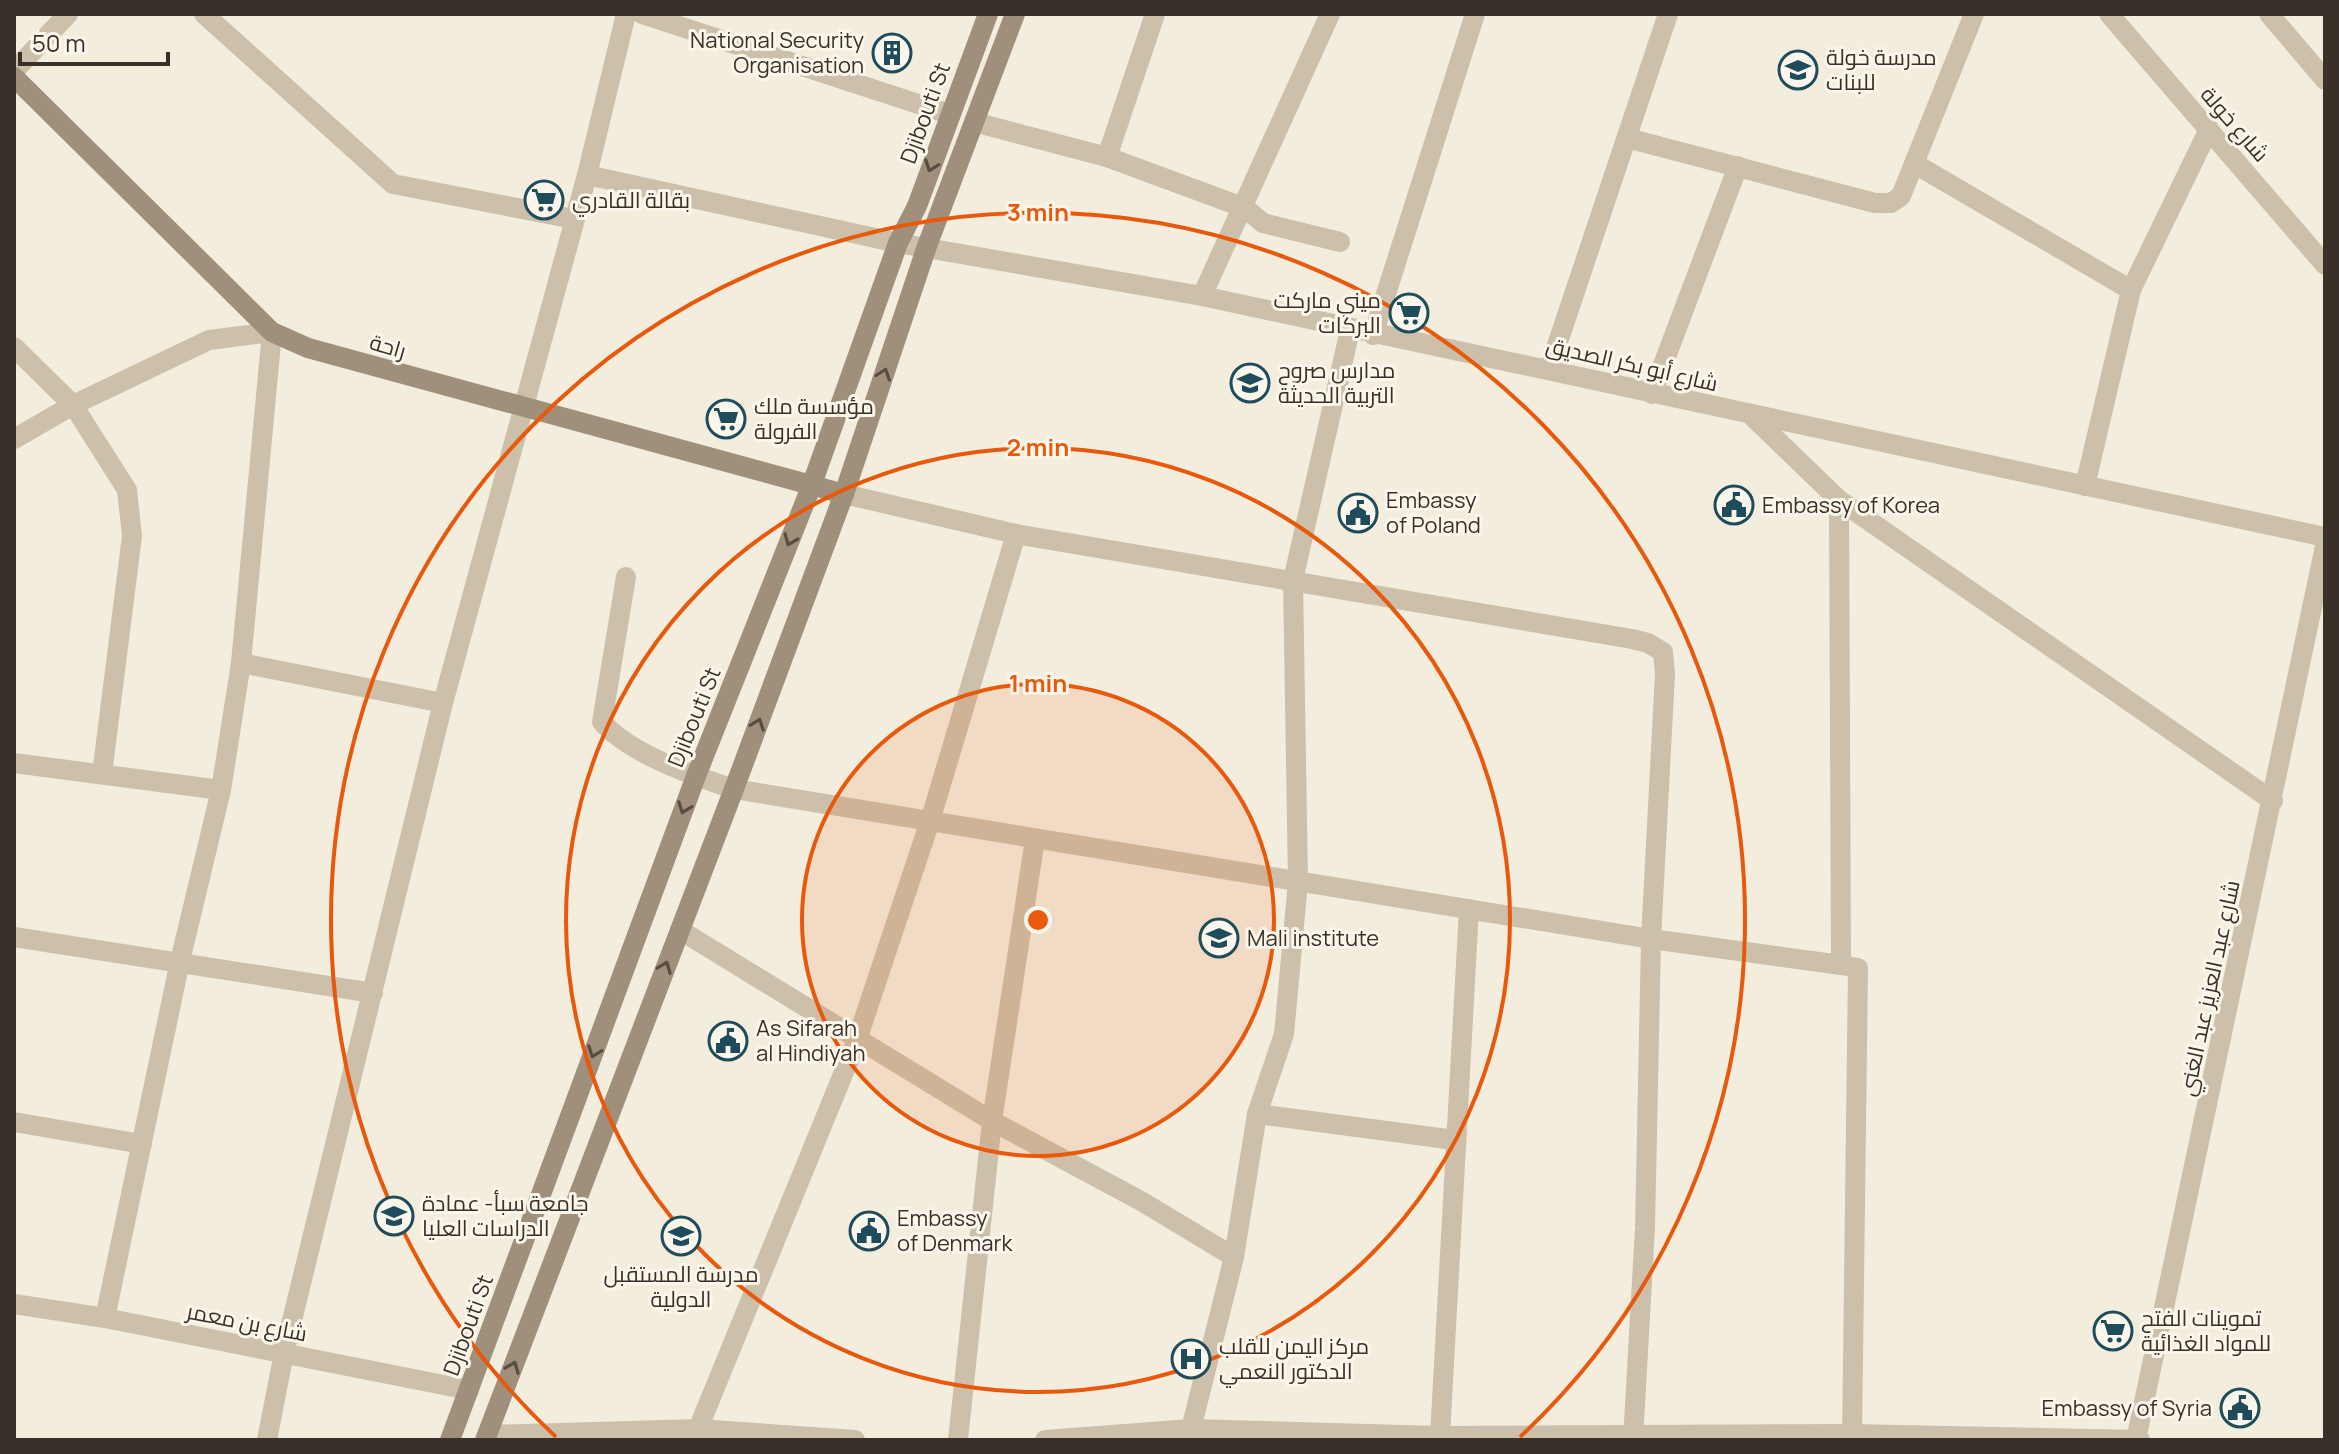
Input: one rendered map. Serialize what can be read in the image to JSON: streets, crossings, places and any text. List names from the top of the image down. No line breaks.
{"streets":{"street":["Djibouti St","شارع خولة","راحة","شارع أبو بكر الصديق","شارع عبد العزيز عبد الغني","شارع بن معمر"]},"crossings":[["Djibouti St","راحة"],["Djibouti St","شارع أبو بكر الصديق"],["Djibouti St","شارع بن معمر"]],"places":{"building":["National Security Organisation"],"school or university":["مدرسة خولة للبنات","مدارس صروح التربية الحديثة","Mali institute","جامعة سبأ- عمادة الدراسات العليا","مدرسة المستقبل الدولية"],"supermarket":["بقالة القادري","ميني ماركت البركات","مؤسسة ملك الفرولة","تموينات الفتح للمواد الغذائية"],"public building":["Embassy of Korea","Embassy of Poland","As Sifarah al Hindiyah","Embassy of Denmark","Embassy of Syria"],"hospital":["مركز اليمن للقلب الدكتور النعمي"]},"scale_bar":"50 m","rings":["3 min","2 min","1 min"]}
